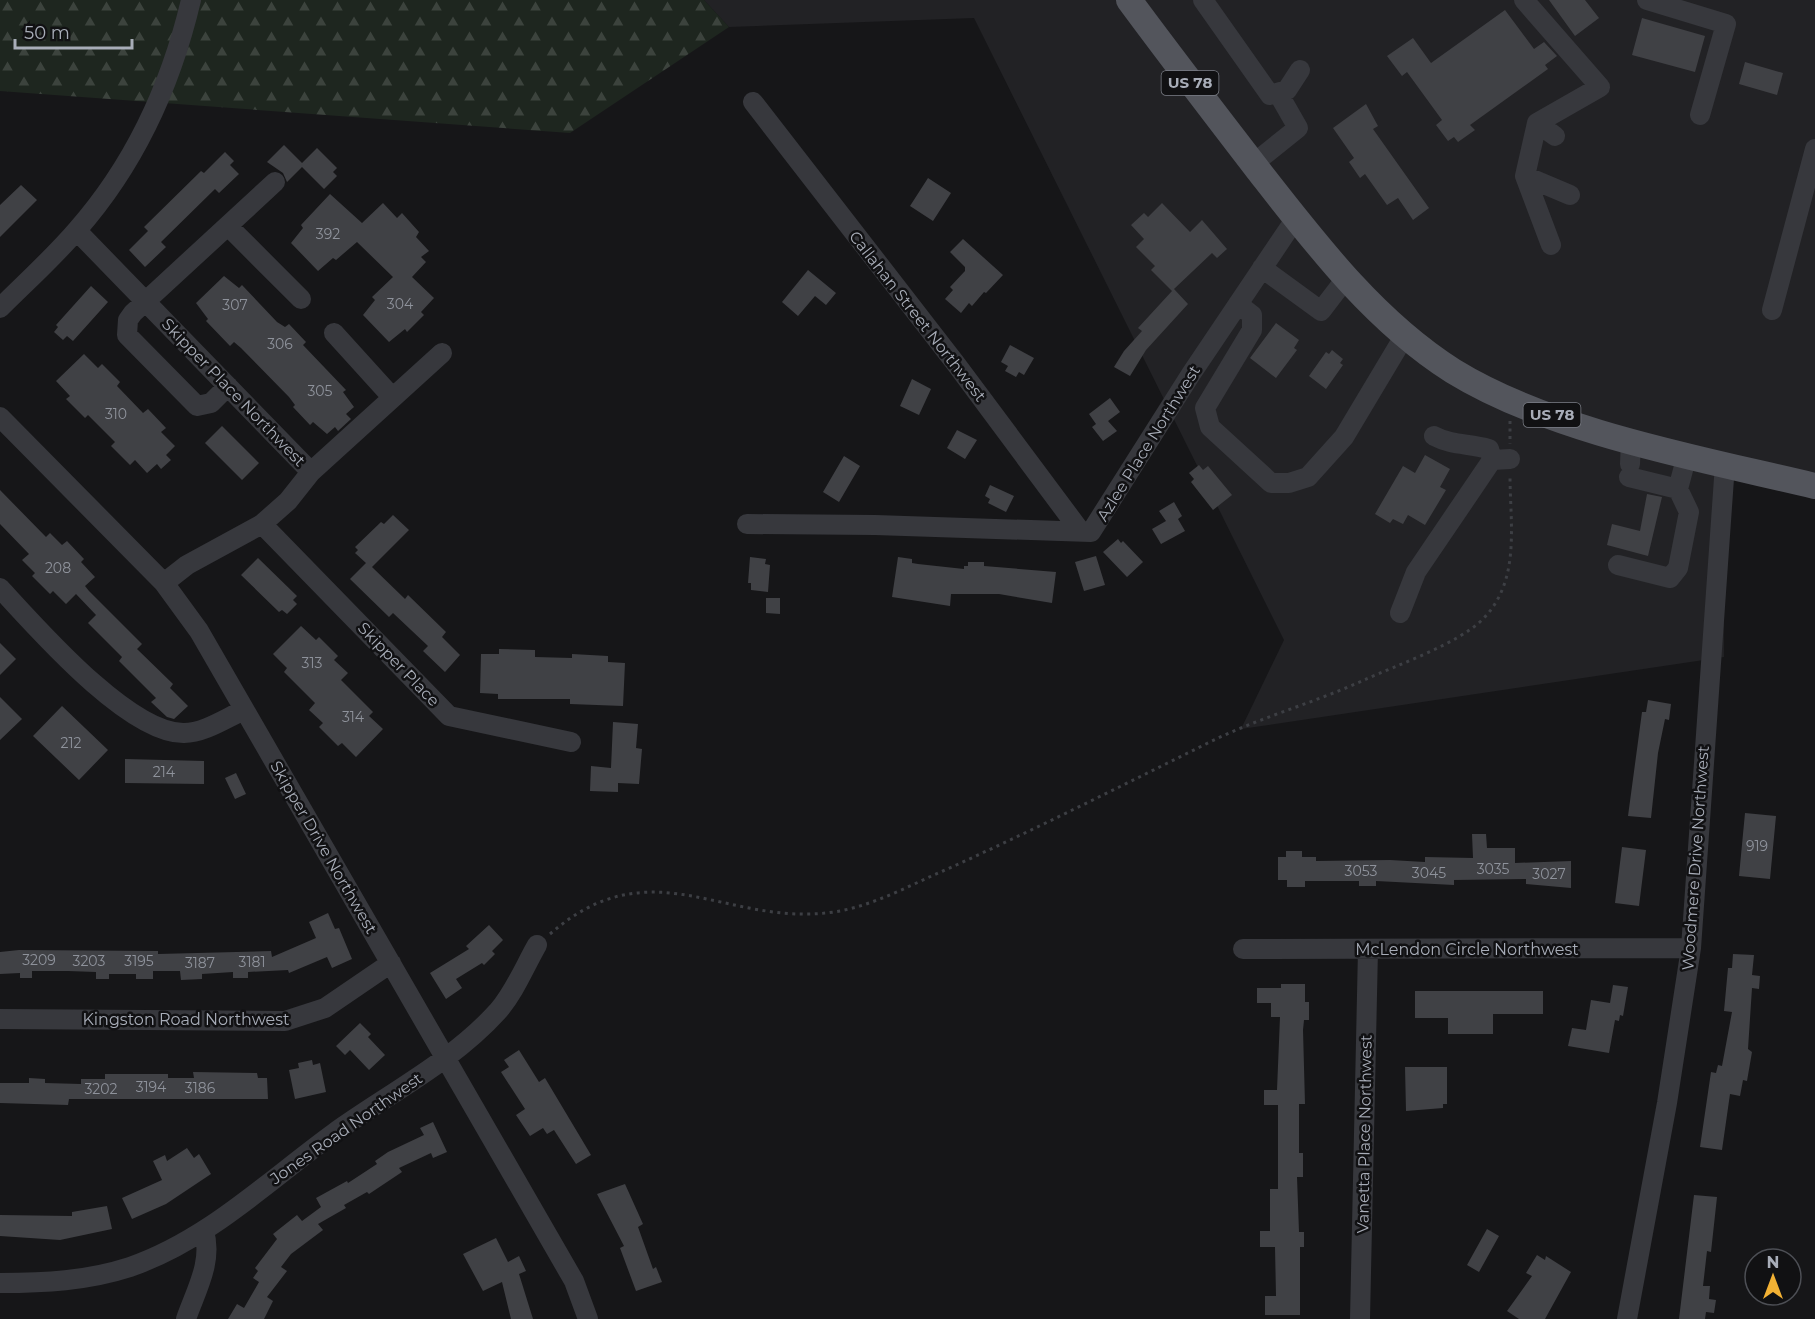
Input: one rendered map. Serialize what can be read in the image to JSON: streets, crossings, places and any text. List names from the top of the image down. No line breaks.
{"streets":{"main road":["US 78"],"street":["Callahan Street Northwest","Skipper Place Northwest","Azlee Place Northwest","Skipper Place","Skipper Drive Northwest","Woodmere Drive Northwest","McLendon Circle Northwest","Kingston Road Northwest","Jones Road Northwest","Vanetta Place Northwest"]},"crossings":[["US 78","Azlee Place Northwest"],["US 78","Woodmere Drive Northwest"],["Callahan Street Northwest","Azlee Place Northwest"],["Skipper Place Northwest","Skipper Place"],["Skipper Place Northwest","Skipper Drive Northwest"],["Skipper Drive Northwest","Kingston Road Northwest"],["Skipper Drive Northwest","Jones Road Northwest"],["Woodmere Drive Northwest","McLendon Circle Northwest"],["McLendon Circle Northwest","Vanetta Place Northwest"]],"house_numbers":["392","304","307","306","305","310","208","313","314","212","214","919","3035","3053","3045","3027","3209","3203","3195","3181","3187","3194","3186","3202"],"scale_bar":"50 m","north":"top"}
